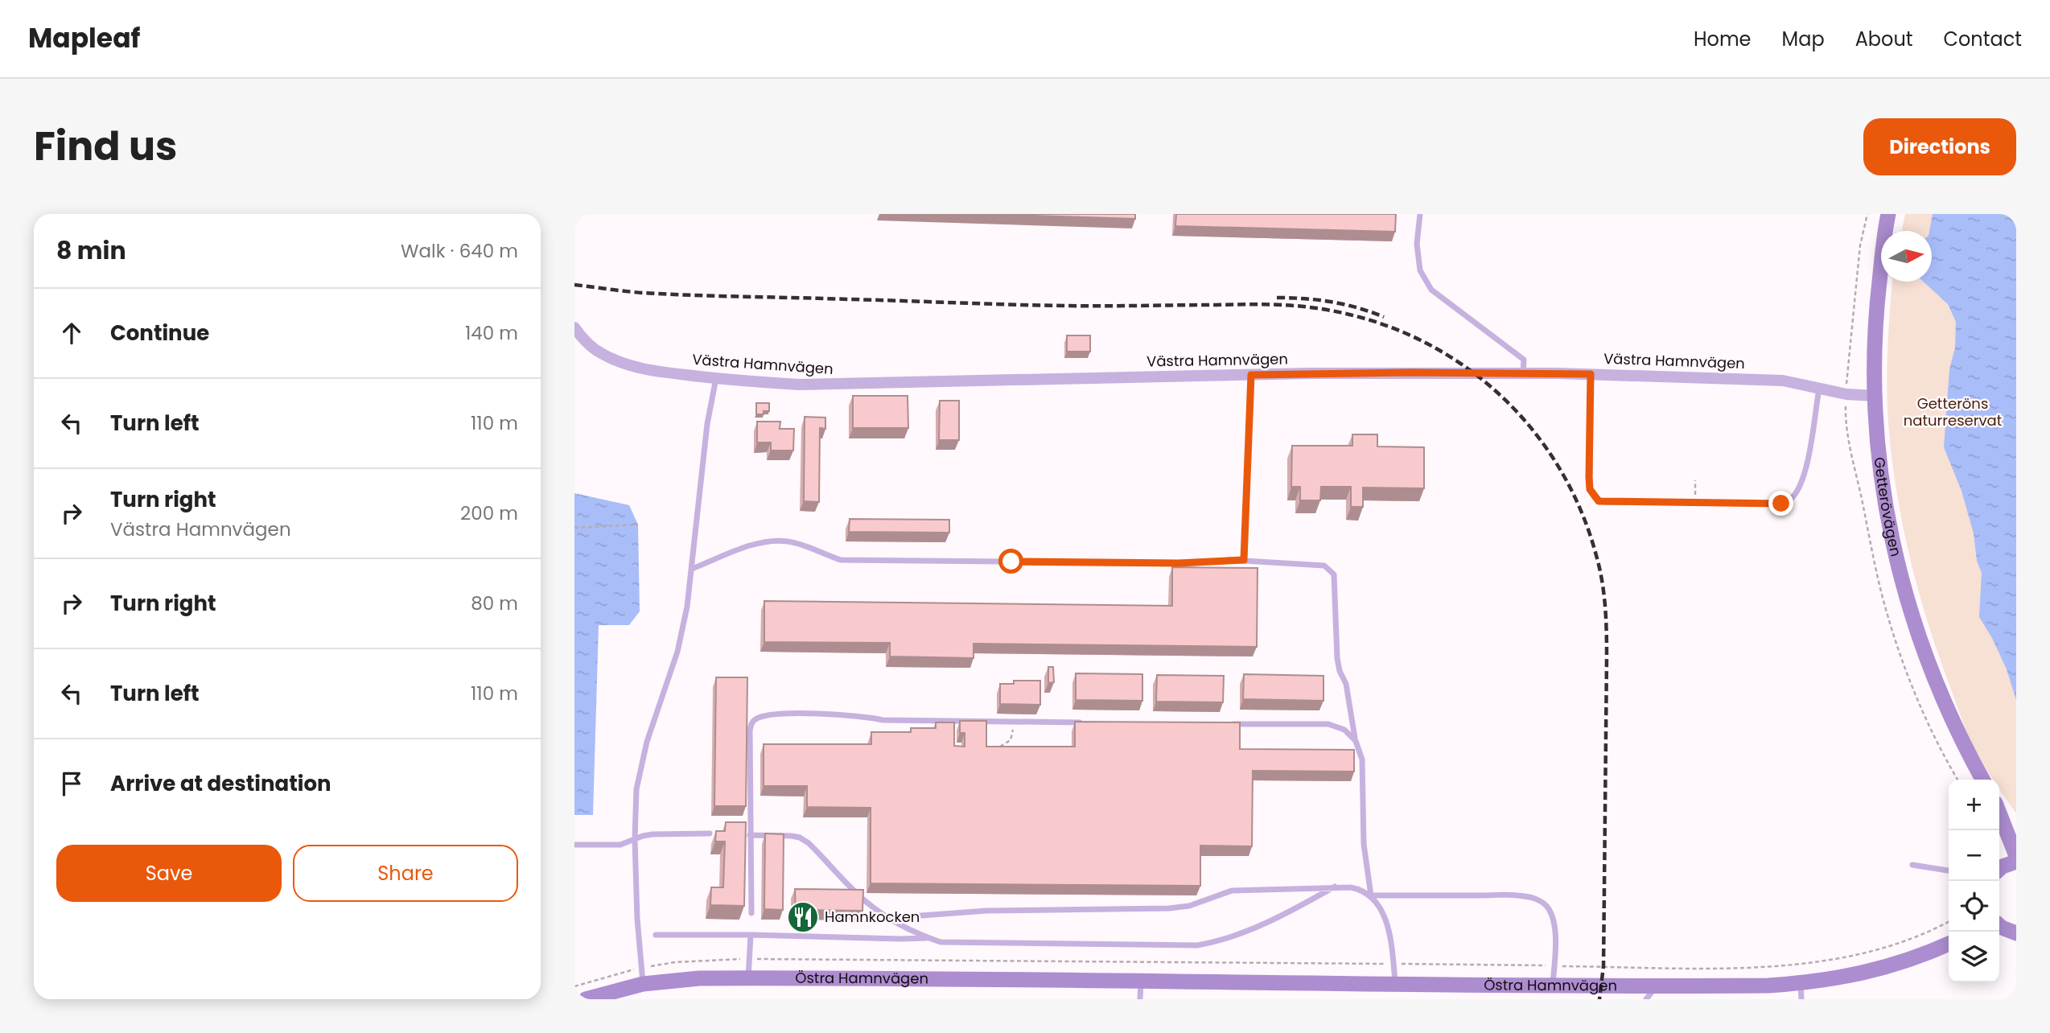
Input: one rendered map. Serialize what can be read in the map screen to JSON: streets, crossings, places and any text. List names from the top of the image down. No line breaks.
{"streets":{"street":["Västra Hamnvägen","Getterövägen","Östra Hamnvägen"]},"crossings":[["Västra Hamnvägen","Getterövägen"]],"parks":["Getteröns naturreservat"],"places":{"restaurant":["Hamnkocken"]},"north":"right","page":{"header":"Mapleaf","nav":["Home","Map","About","Contact"],"title":"Find us","buttons":["Directions",["Save","Share"]],"heading":["8 min","Walk · 640 m"],"list":[["Continue","140 m"],["Turn left","110 m"],["Turn right","Västra Hamnvägen","200 m"],["Turn right","80 m"],["Turn left","110 m"],"Arrive at destination"],"map_buttons":["+","−"]}}
